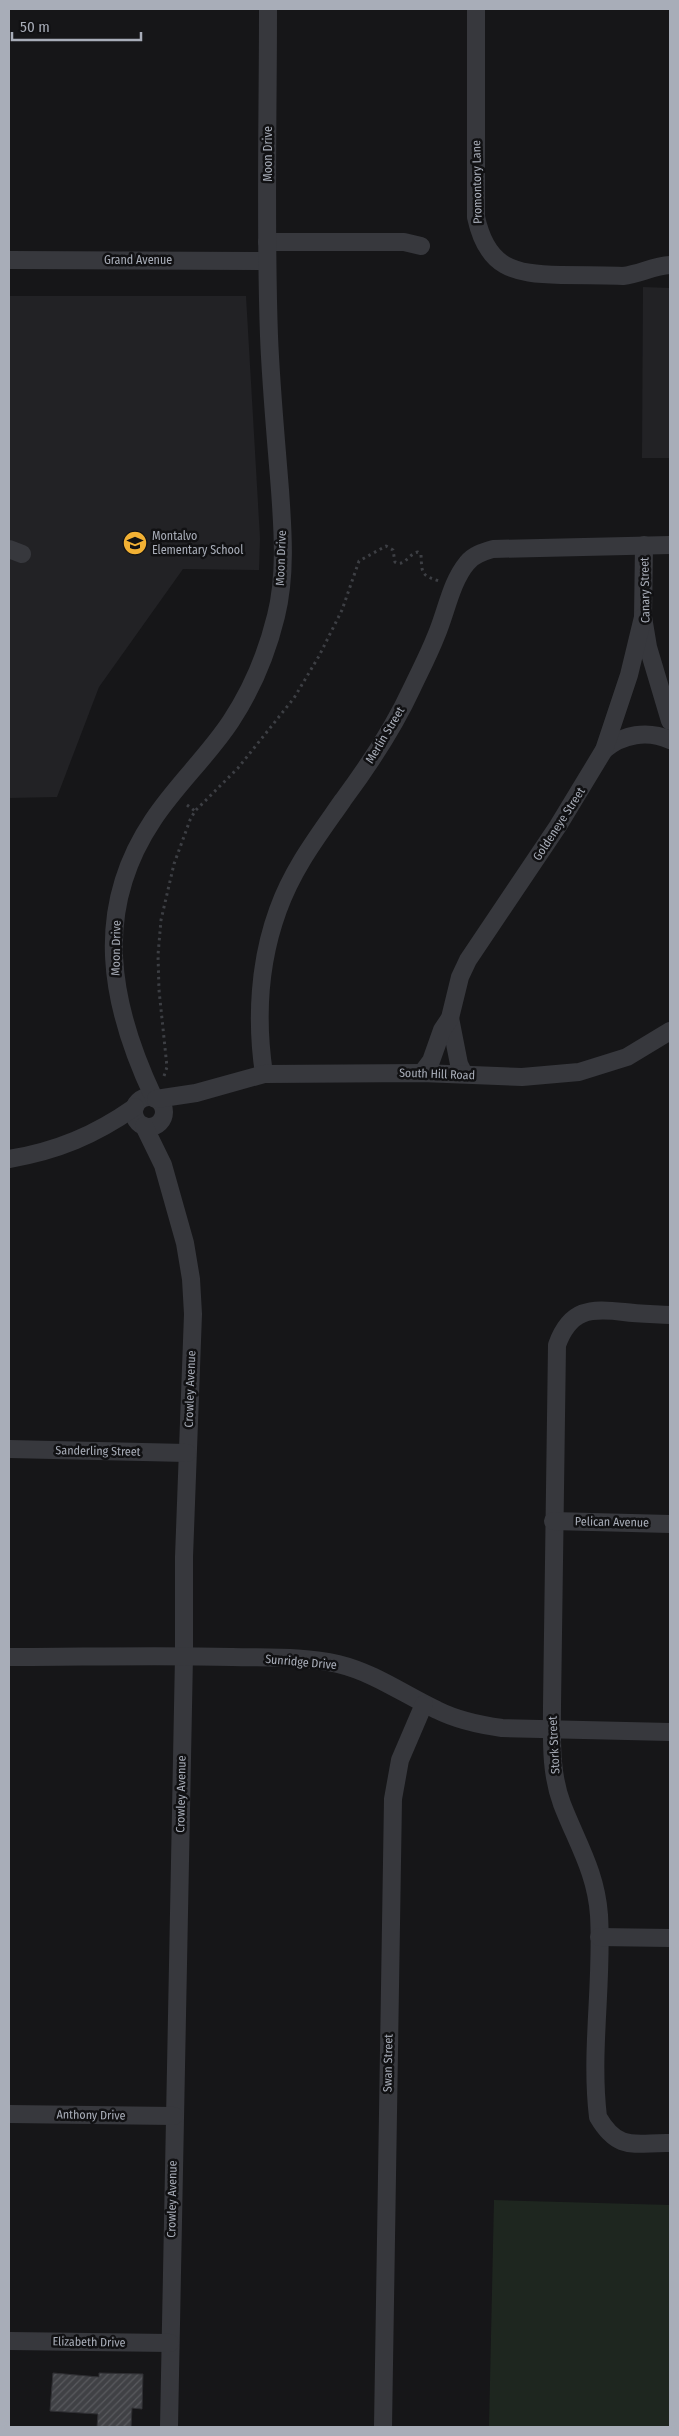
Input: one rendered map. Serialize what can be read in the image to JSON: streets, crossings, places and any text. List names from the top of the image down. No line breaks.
{"streets":{"street":["Moon Drive","Promontory Lane","Grand Avenue","Canary Street","Merlin Street","Goldeneye Street","South Hill Road","Crowley Avenue","Sanderling Street","Pelican Avenue","Sunridge Drive","Stork Street","Swan Street","Anthony Drive","Elizabeth Drive"]},"crossings":[["Moon Drive","Grand Avenue"],["Moon Drive","South Hill Road"],["Moon Drive","Crowley Avenue"],["Canary Street","Merlin Street"],["Canary Street","Goldeneye Street"],["Merlin Street","South Hill Road"],["Goldeneye Street","South Hill Road"],["South Hill Road","Crowley Avenue"],["Crowley Avenue","Sanderling Street"],["Crowley Avenue","Sunridge Drive"],["Crowley Avenue","Anthony Drive"],["Crowley Avenue","Elizabeth Drive"],["Pelican Avenue","Stork Street"],["Sunridge Drive","Stork Street"],["Sunridge Drive","Swan Street"]],"places":{"school or university":["Montalvo Elementary School"]},"scale_bar":"50 m"}
